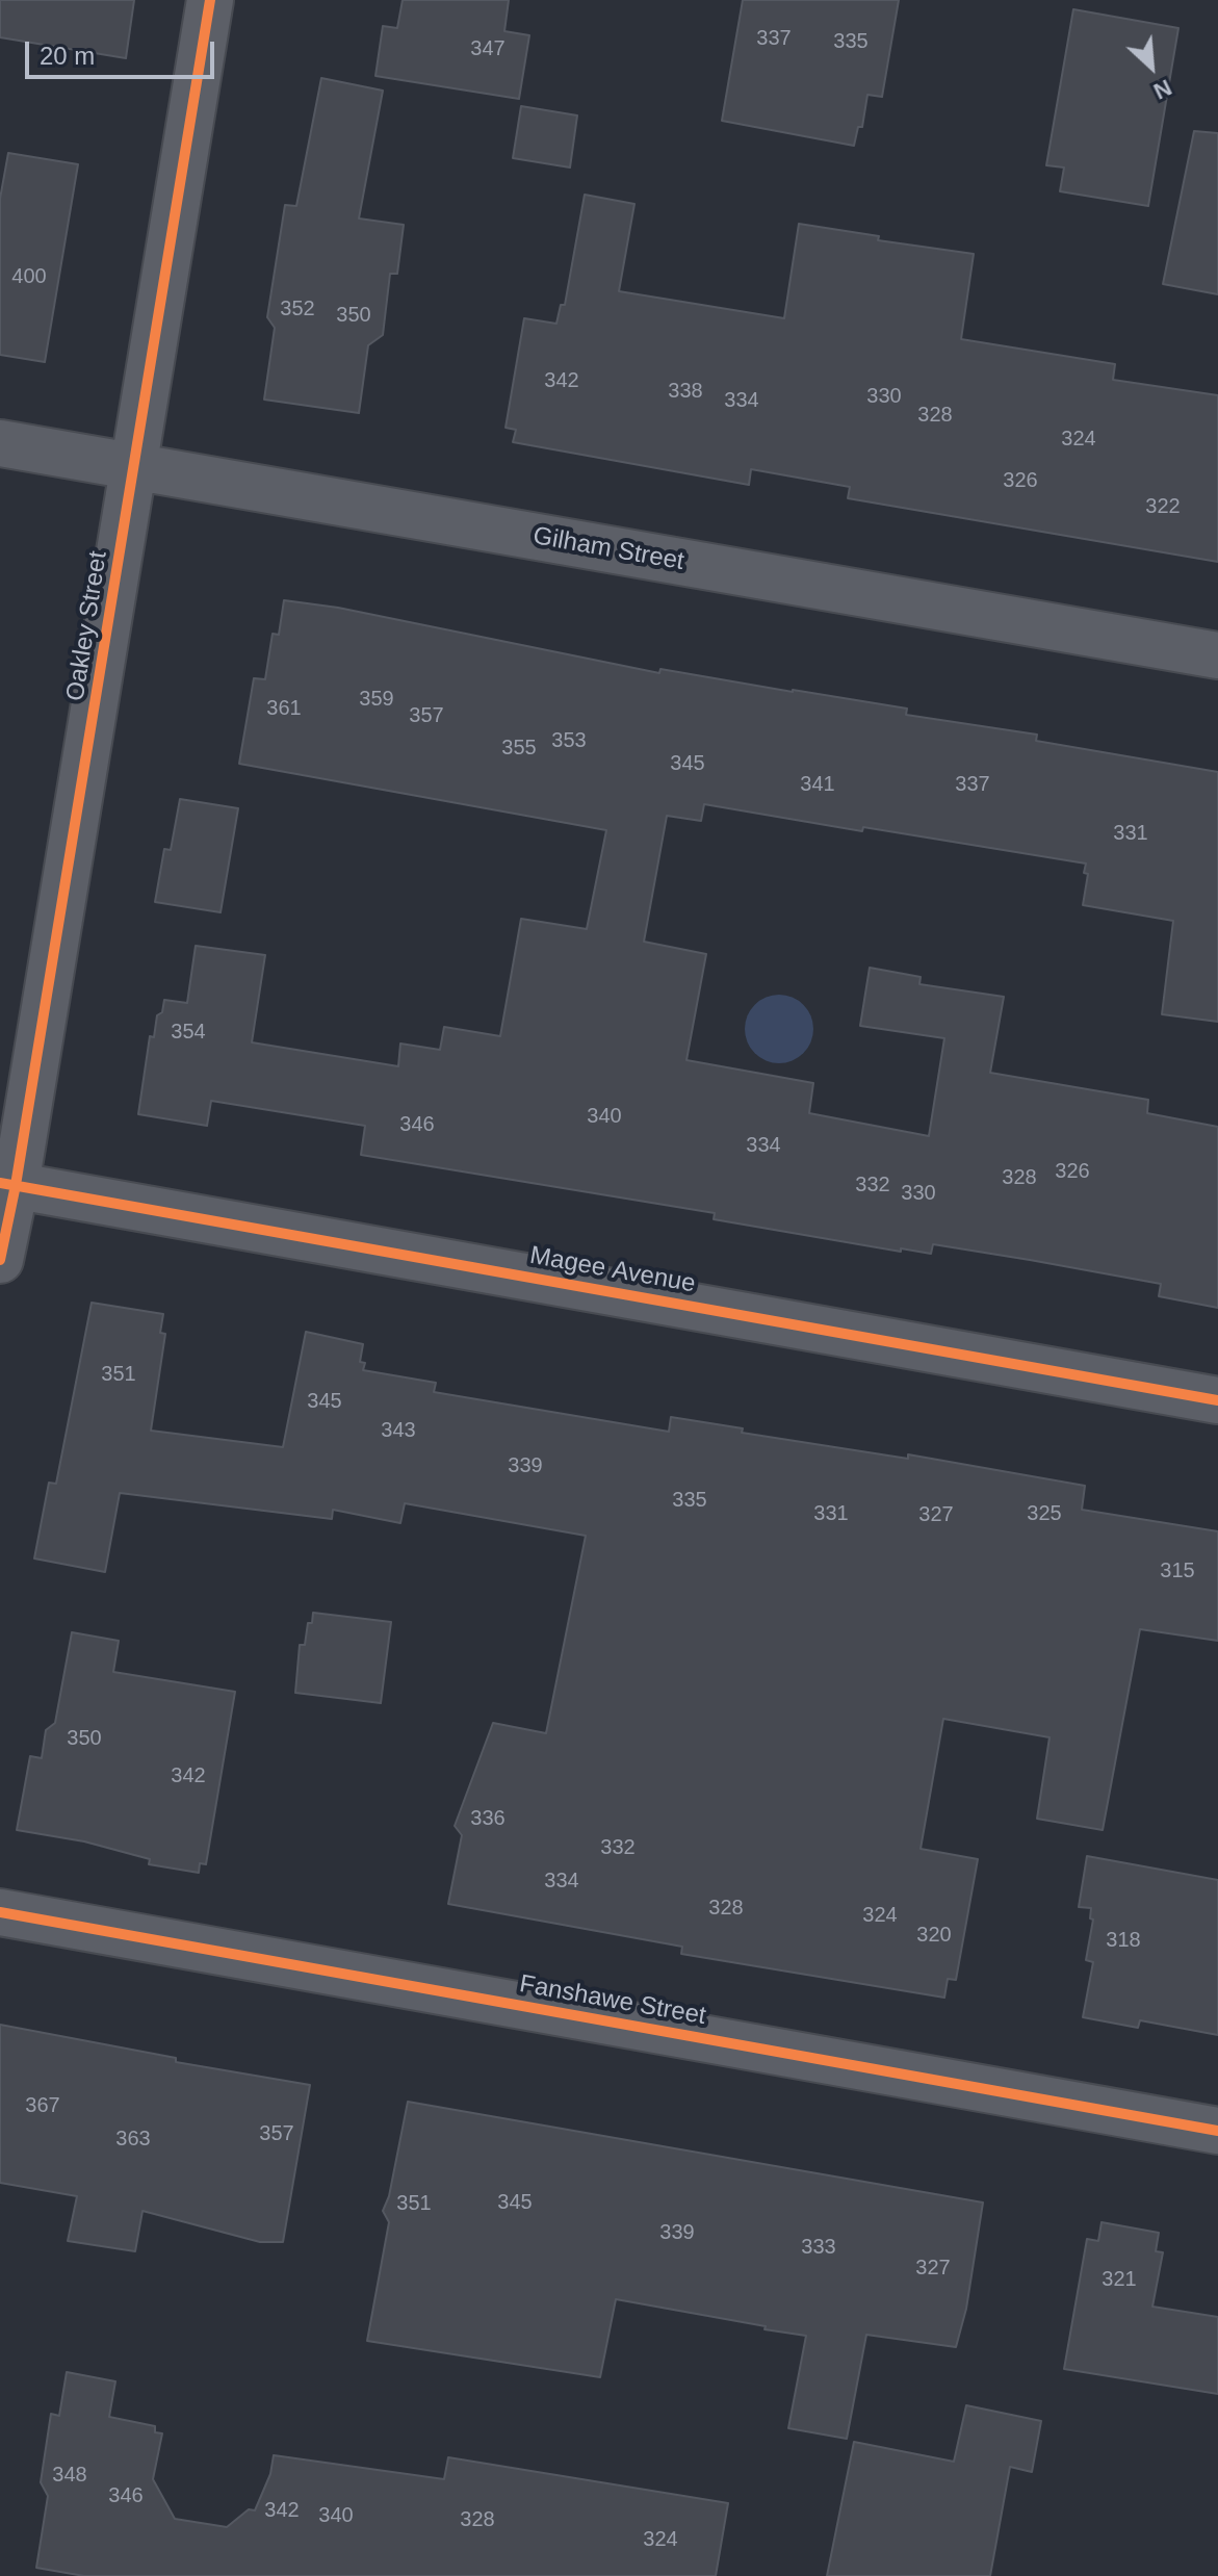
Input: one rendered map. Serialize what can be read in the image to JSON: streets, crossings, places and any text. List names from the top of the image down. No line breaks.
{"streets":{"street":["Gilham Street","Oakley Street","Magee Avenue","Fanshawe Street"]},"crossings":[["Gilham Street","Oakley Street"],["Oakley Street","Magee Avenue"]],"house_numbers":["337","335","347","400","352","350","342","338","330","334","328","324","326","322","359","361","357","353","355","345","341","337","331","354","340","346","334","326","328","332","330","351","345","343","339","335","331","325","327","315","350","342","336","332","334","328","324","320","318","367","357","363","345","351","339","333","327","321","348","346","342","340","328","324"],"scale_bar":"20 m","north":"bottom right"}
